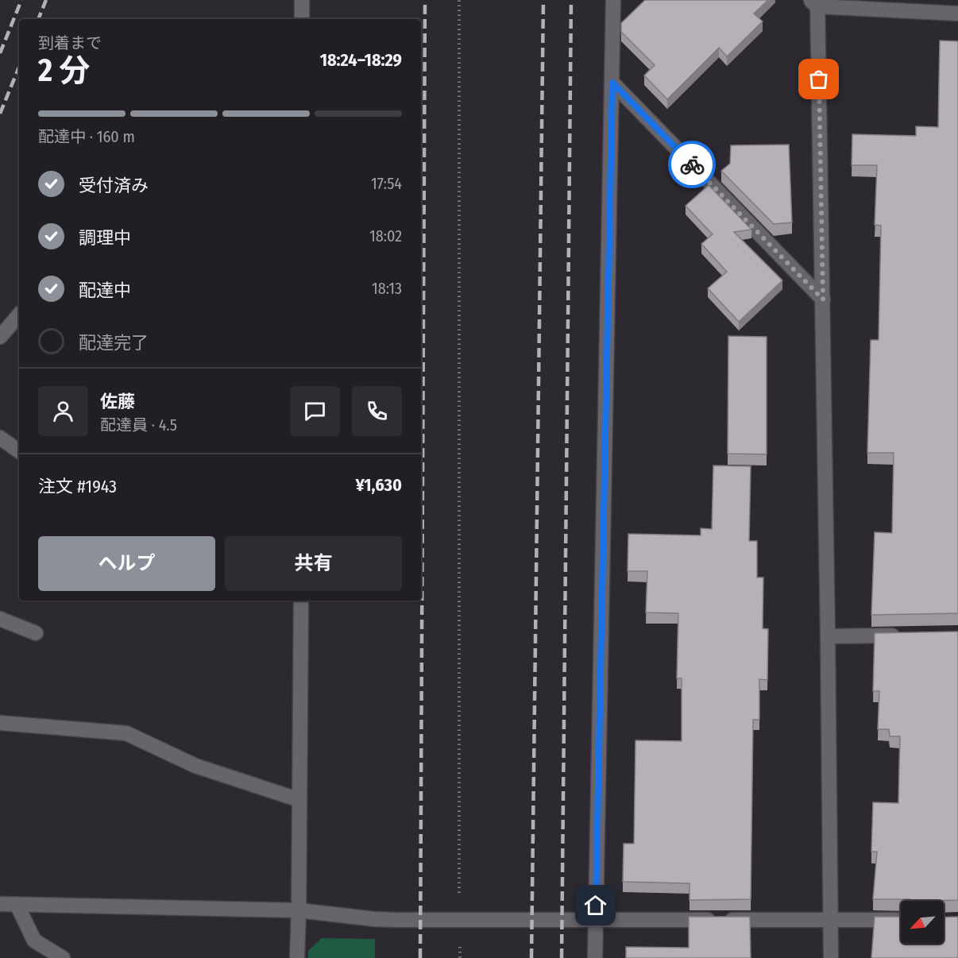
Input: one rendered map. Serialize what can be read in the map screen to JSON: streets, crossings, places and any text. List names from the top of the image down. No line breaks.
{"north":"bottom left","page":{"heading":["2 分","到着まで","18:24–18:29"],"panel":["佐藤","配達員 · 4.5","注文 #1943","¥1,630"],"bar":"配達中 · 160 m","list":[["受付済み","17:54"],["調理中","18:02"],["配達中","18:13"],"配達完了"],"buttons":["ヘルプ","共有"]}}
